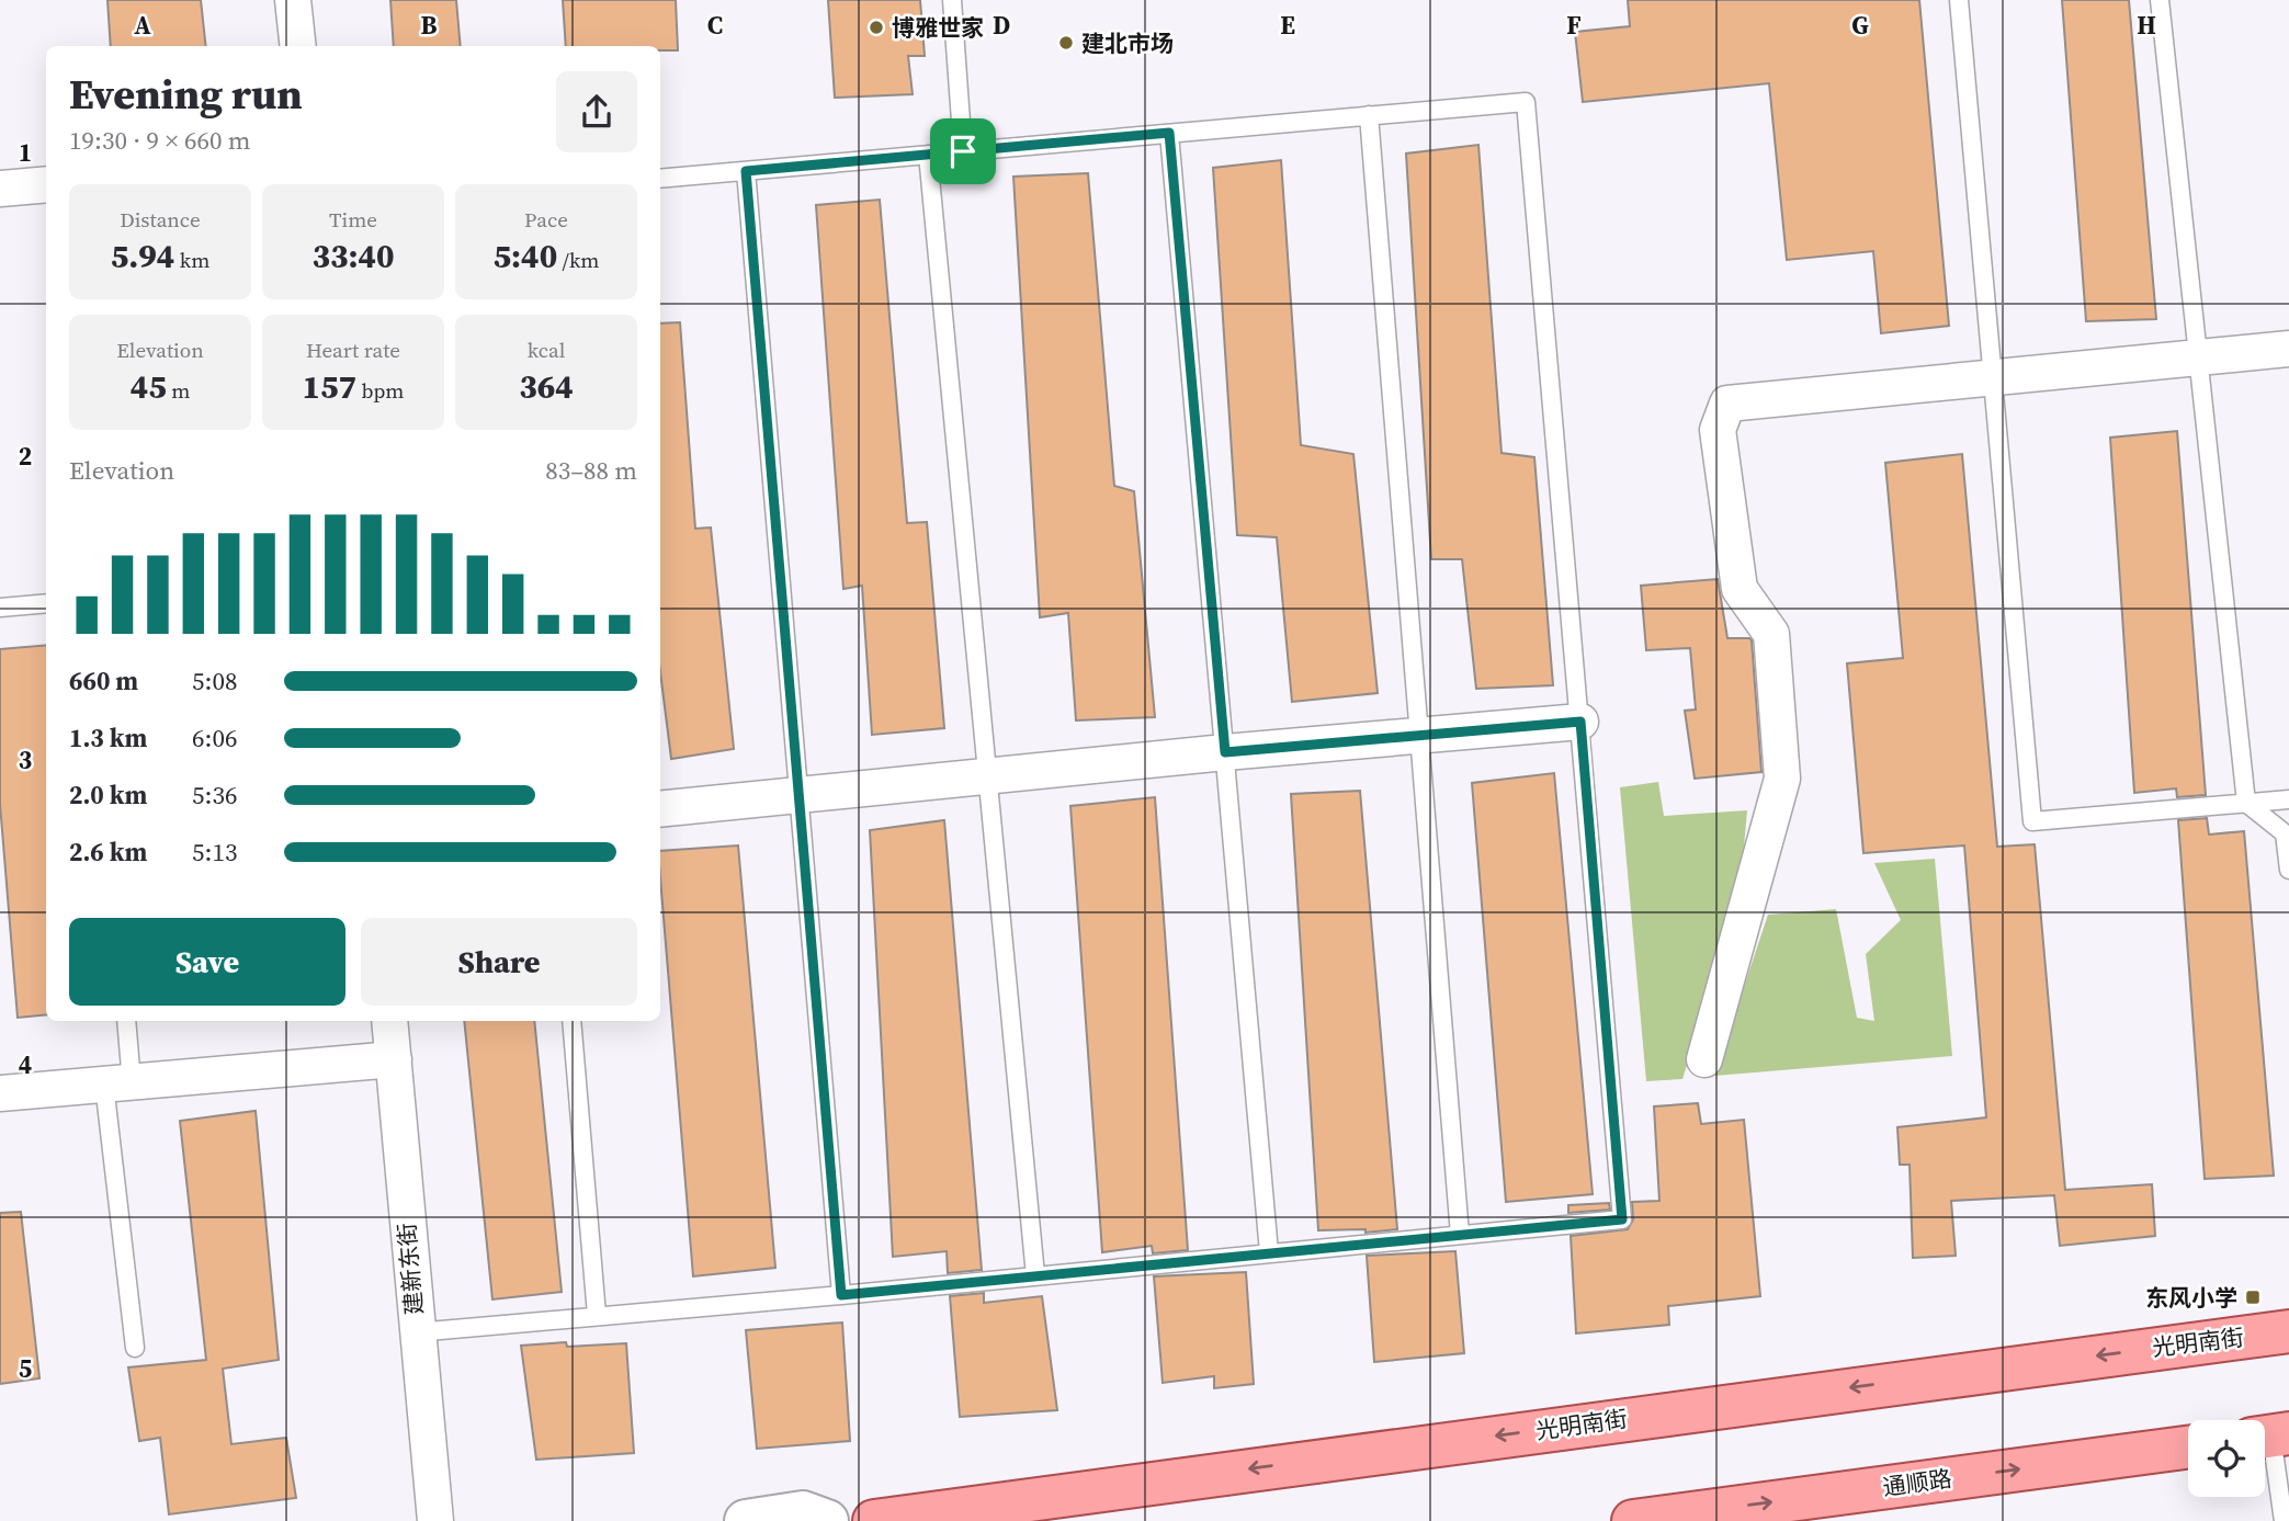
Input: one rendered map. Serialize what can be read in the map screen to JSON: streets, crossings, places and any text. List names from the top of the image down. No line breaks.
{"streets":{"main road":["光明南街","通顺路"],"street":["建新东街"]},"one_way":["光明南街","通顺路"],"places":{"other":["博雅世家","建北市场"],"transit":["东风小学"]},"page":{"heading":["Evening run","19:30 · 9 × 660 m"],"stats":[["Distance","5.94 km"],["Time","33:40"],["Pace","5:40 /km"],["Elevation","45 m"],["Heart rate","157 bpm"],["kcal","364"]],"chart":["Elevation","83–88 m"],"list":[{"name":"660 m","note":"5:08"},{"name":"1.3 km","note":"6:06"},{"name":"2.0 km","note":"5:36"},{"name":"2.6 km","note":"5:13"}],"buttons":["Save","Share"]},"grid":{"columns":["A","B","C","D","E","F","G","H"],"rows":["1","2","3","4","5"]}}
